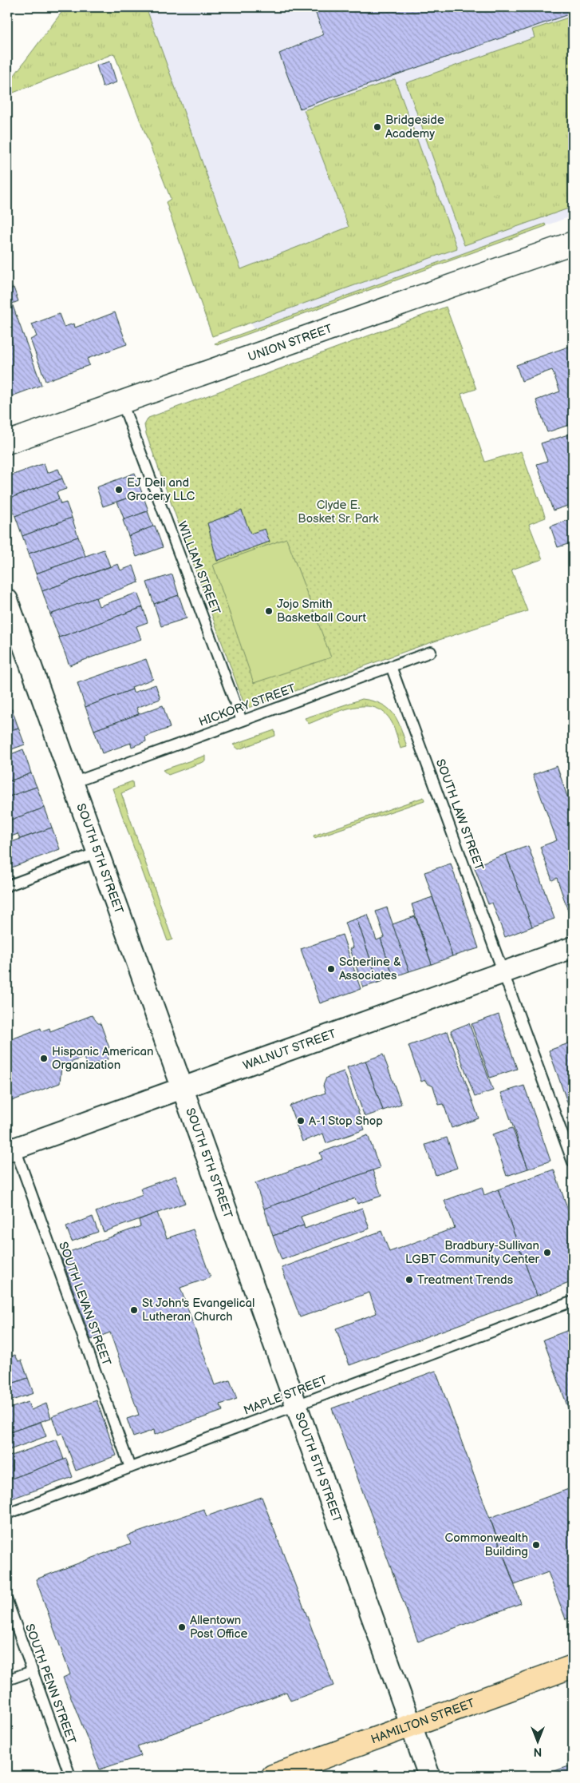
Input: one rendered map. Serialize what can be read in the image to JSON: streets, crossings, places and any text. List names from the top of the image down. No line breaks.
{"streets":{"main road":["HAMILTON STREET"],"street":["UNION STREET","SOUTH 5TH STREET","WALNUT STREET"],"lane":["WILLIAM STREET","HICKORY STREET","SOUTH LAW STREET","SOUTH LEVAN STREET","MAPLE STREET","SOUTH PENN STREET"]},"crossings":[["UNION STREET","WILLIAM STREET"],["WILLIAM STREET","HICKORY STREET"],["HICKORY STREET","SOUTH LAW STREET"],["HICKORY STREET","SOUTH 5TH STREET"],["SOUTH LAW STREET","WALNUT STREET"],["SOUTH 5TH STREET","WALNUT STREET"],["SOUTH 5TH STREET","MAPLE STREET"],["SOUTH 5TH STREET","HAMILTON STREET"],["WALNUT STREET","SOUTH LEVAN STREET"],["SOUTH LEVAN STREET","MAPLE STREET"]],"parks":["Clyde E. Bosket Sr. Park"],"places":["Bridgeside Academy","EJ Deli and Grocery LLC","Jojo Smith Basketball Court","Scherline & Associates","Hispanic American Organization","A-1 Stop Shop","Bradbury-Sullivan LGBT Community Center","Treatment Trends","St John's Evangelical Lutheran Church","Commonwealth Building","Allentown Post Office"],"north":"bottom"}
